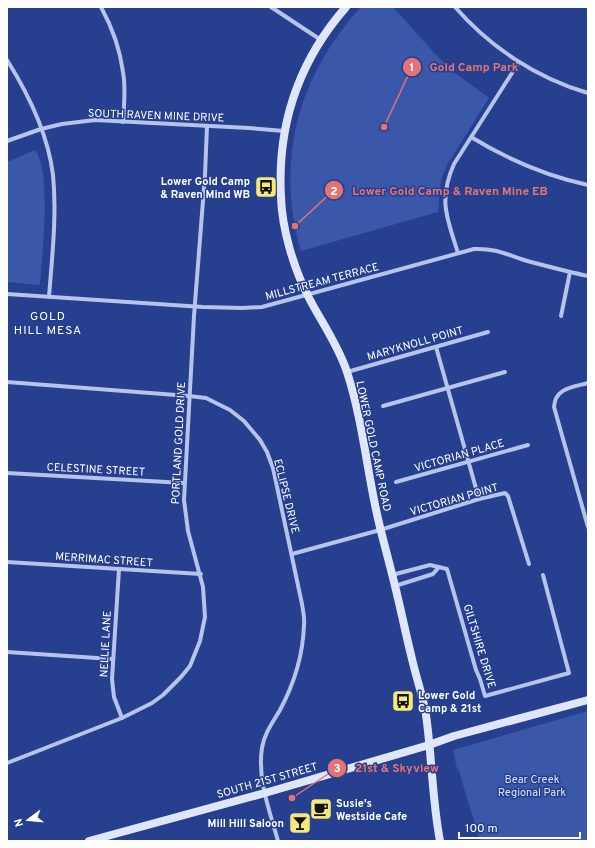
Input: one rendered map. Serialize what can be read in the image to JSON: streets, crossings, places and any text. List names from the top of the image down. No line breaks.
{"streets":{"street":["SOUTH RAVEN MINE DRIVE","MILLSTREAM TERRACE","MARYKNOLL POINT","PORTLAND GOLD DRIVE","LOWER GOLD CAMP ROAD","VICTORIAN PLACE","CELESTINE STREET","ECLIPSE DRIVE","VICTORIAN POINT","MERRIMAC STREET","NELLIE LANE","GILTSHIRE DRIVE","SOUTH 21ST STREET"]},"crossings":[["SOUTH RAVEN MINE DRIVE","PORTLAND GOLD DRIVE"],["SOUTH RAVEN MINE DRIVE","LOWER GOLD CAMP ROAD"],["MILLSTREAM TERRACE","PORTLAND GOLD DRIVE"],["MILLSTREAM TERRACE","LOWER GOLD CAMP ROAD"],["MARYKNOLL POINT","LOWER GOLD CAMP ROAD"],["PORTLAND GOLD DRIVE","CELESTINE STREET"],["PORTLAND GOLD DRIVE","ECLIPSE DRIVE"],["PORTLAND GOLD DRIVE","MERRIMAC STREET"],["PORTLAND GOLD DRIVE","NELLIE LANE"],["LOWER GOLD CAMP ROAD","VICTORIAN POINT"],["LOWER GOLD CAMP ROAD","SOUTH 21ST STREET"],["ECLIPSE DRIVE","VICTORIAN POINT"],["ECLIPSE DRIVE","SOUTH 21ST STREET"],["MERRIMAC STREET","NELLIE LANE"]],"districts":["GOLD HILL MESA"],"parks":["Bear Creek Regional Park"],"places":{"other":["Gold Camp Park","Lower Gold Camp & Raven Mine EB","21st & Skyview"],"bus stop":["Lower Gold Camp & Raven Mind WB","Lower Gold Camp & 21st"],"cafe":["Susie's Westside Cafe"],"bar":["Mill Hill Saloon"]},"scale_bar":"100 m","north":"left"}
